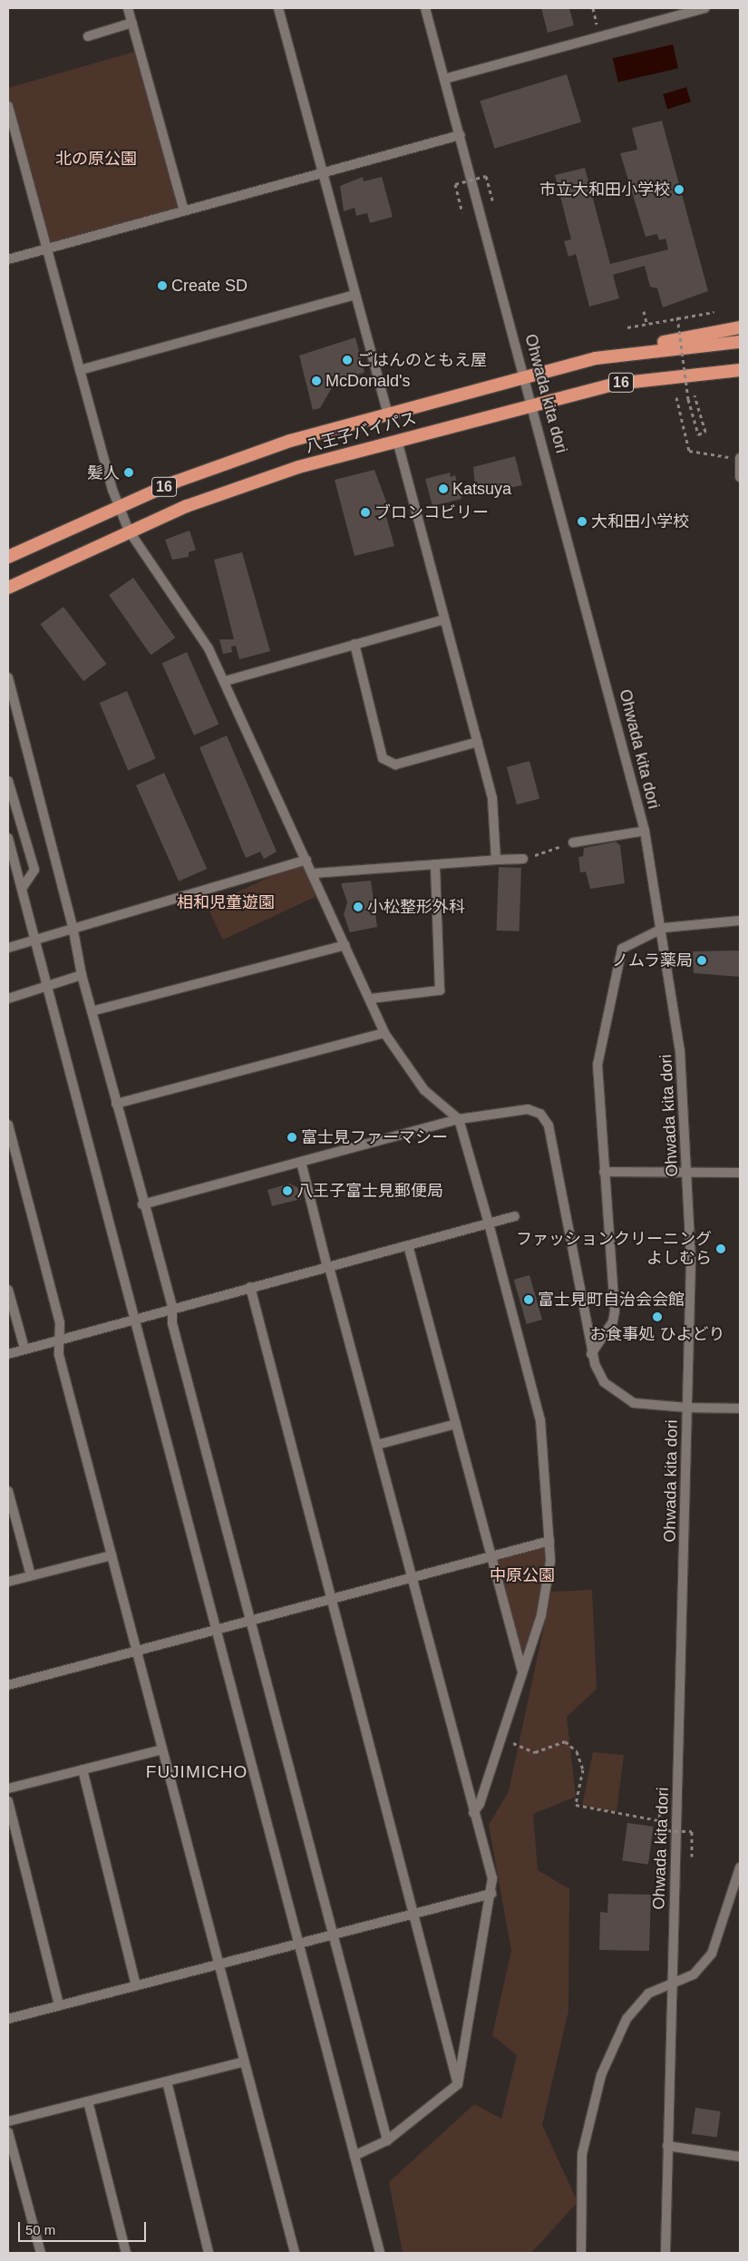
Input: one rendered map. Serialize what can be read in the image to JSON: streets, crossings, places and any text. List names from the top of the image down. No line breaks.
{"streets":{"highway":["16","八王子バイパス"],"street":["Ohwada kita dori"]},"crossings":[["16","八王子バイパス"],["Ohwada kita dori","八王子バイパス"]],"districts":["FUJIMICHO"],"parks":["北の原公園","相和児童遊園","中原公園"],"places":["市立大和田小学校","Create SD","ごはんのともえ屋","McDonald's","髪人","Katsuya","ブロンコビリー","大和田小学校","小松整形外科","ノムラ薬局","富士見ファーマシー","八王子富士見郵便局","ファッションクリーニング よしむら","富士見町自治会会館","お食事処 ひよどり"],"scale_bar":"50 m"}
